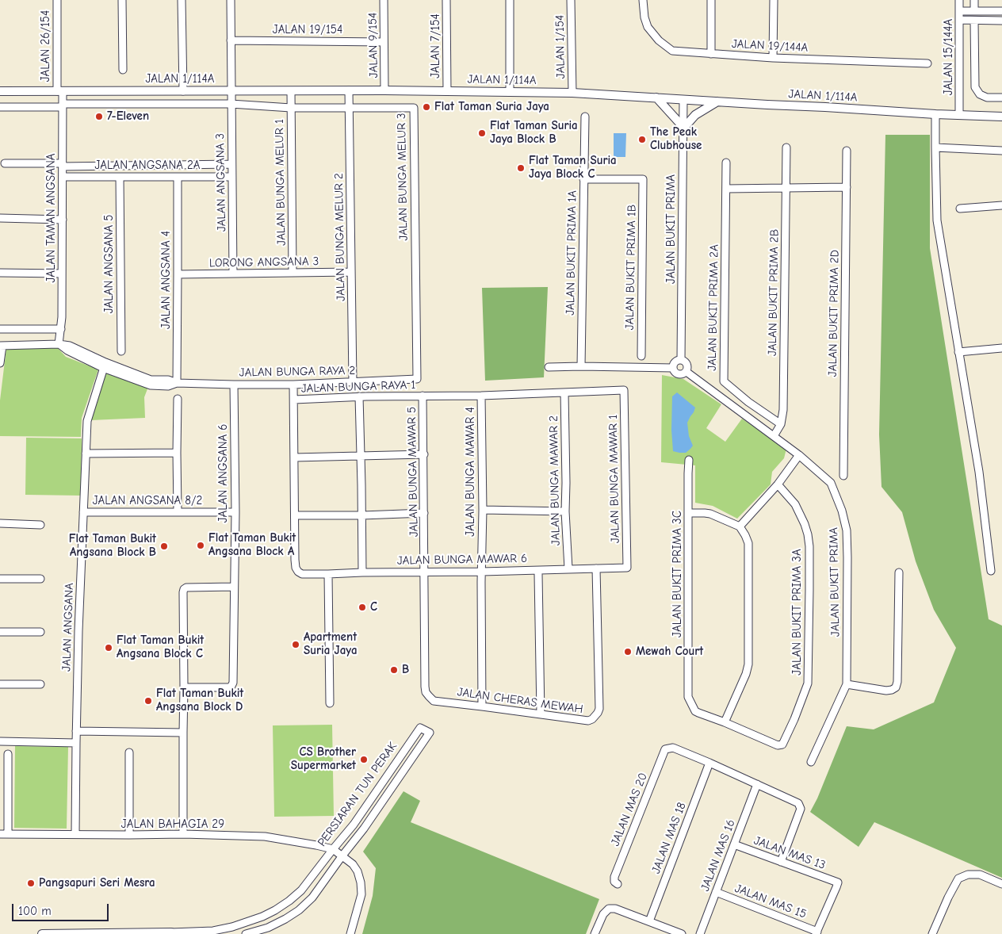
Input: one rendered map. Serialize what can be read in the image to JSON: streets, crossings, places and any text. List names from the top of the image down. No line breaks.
{"streets":{"street":["JALAN 19/154","JALAN 9/154","JALAN 26/154","JALAN 7/154","JALAN 19/144A","JALAN 1/154","JALAN 15/144A","JALAN 1/114A","JALAN ANGSANA 2A","JALAN BUNGA MELUR 3","JALAN ANGSANA 3","JALAN BUNGA MELUR 1","JALAN TAMAN ANGSANA","JALAN BUKIT PRIMA","JALAN BUNGA MELUR 2","JALAN BUKIT PRIMA 1A","LORONG ANGSANA 3","JALAN ANGSANA 5","JALAN BUKIT PRIMA 1B","JALAN ANGSANA 4","JALAN BUKIT PRIMA 2B","JALAN BUKIT PRIMA 2A","JALAN BUKIT PRIMA 2D","JALAN BUNGA RAYA 2","JALAN BUNGA RAYA 1","JALAN BUNGA MAWAR 5","JALAN BUNGA MAWAR 4","JALAN ANGSANA 6","JALAN BUNGA MAWAR 1","JALAN BUNGA MAWAR 2","JALAN ANGSANA 8/2","JALAN BUNGA MAWAR 6","JALAN BUKIT PRIMA 3C","JALAN BUKIT PRIMA 3A","JALAN ANGSANA","JALAN CHERAS MEWAH","PERSIARAN TUN PERAK","JALAN MAS 20","JALAN BAHAGIA 29","JALAN MAS 18","JALAN MAS 13","JALAN MAS 16","JALAN MAS 15"]},"crossings":[["JALAN 19/154","JALAN 9/154"],["JALAN 19/154","JALAN ANGSANA 3"],["JALAN 9/154","JALAN 1/114A"],["JALAN 26/154","JALAN 1/114A"],["JALAN 26/154","JALAN TAMAN ANGSANA"],["JALAN 7/154","JALAN 1/114A"],["JALAN 1/154","JALAN 1/114A"],["JALAN 15/144A","JALAN 1/114A"],["JALAN 1/114A","JALAN ANGSANA 3"],["JALAN 1/114A","JALAN BUNGA MELUR 1"],["JALAN 1/114A","JALAN TAMAN ANGSANA"],["JALAN 1/114A","JALAN BUKIT PRIMA"],["JALAN 1/114A","JALAN BUNGA MELUR 2"],["JALAN ANGSANA 2A","JALAN ANGSANA 3"],["JALAN ANGSANA 2A","JALAN TAMAN ANGSANA"],["JALAN ANGSANA 2A","JALAN ANGSANA 5"],["JALAN ANGSANA 2A","JALAN ANGSANA 4"],["JALAN BUNGA MELUR 3","JALAN ANGSANA 3"],["JALAN BUNGA MELUR 3","JALAN BUNGA MELUR 1"],["JALAN BUNGA MELUR 3","JALAN TAMAN ANGSANA"],["JALAN BUNGA MELUR 3","JALAN BUNGA MELUR 2"],["JALAN BUNGA MELUR 3","JALAN BUNGA RAYA 2"],["JALAN ANGSANA 3","LORONG ANGSANA 3"],["JALAN BUNGA MELUR 1","LORONG ANGSANA 3"],["JALAN TAMAN ANGSANA","JALAN BUNGA RAYA 2"],["JALAN BUKIT PRIMA","JALAN BUKIT PRIMA 2B"],["JALAN BUNGA MELUR 2","LORONG ANGSANA 3"],["JALAN BUNGA MELUR 2","JALAN BUNGA RAYA 2"],["JALAN BUKIT PRIMA 1A","JALAN BUKIT PRIMA 1B"],["LORONG ANGSANA 3","JALAN ANGSANA 4"],["JALAN ANGSANA 4","JALAN BUNGA RAYA 2"],["JALAN BUKIT PRIMA 2B","JALAN BUKIT PRIMA 2A"],["JALAN BUNGA RAYA 2","JALAN ANGSANA 6"],["JALAN BUNGA RAYA 2","JALAN ANGSANA"],["JALAN BUNGA RAYA 1","JALAN BUNGA MAWAR 5"],["JALAN BUNGA MAWAR 5","JALAN BUNGA MAWAR 6"],["JALAN BUNGA MAWAR 5","JALAN CHERAS MEWAH"],["JALAN BUNGA MAWAR 4","JALAN BUNGA MAWAR 6"],["JALAN BUNGA MAWAR 4","JALAN CHERAS MEWAH"],["JALAN ANGSANA 6","JALAN ANGSANA 8/2"],["JALAN BUNGA MAWAR 1","JALAN BUNGA MAWAR 2"],["JALAN BUNGA MAWAR 1","JALAN BUNGA MAWAR 6"],["JALAN BUNGA MAWAR 2","JALAN BUNGA MAWAR 6"],["JALAN ANGSANA 8/2","JALAN ANGSANA"],["JALAN BUNGA MAWAR 6","JALAN CHERAS MEWAH"],["JALAN BUKIT PRIMA 3C","JALAN BUKIT PRIMA 3A"],["JALAN ANGSANA","JALAN BAHAGIA 29"],["PERSIARAN TUN PERAK","JALAN BAHAGIA 29"],["JALAN MAS 20","JALAN MAS 18"],["JALAN MAS 13","JALAN MAS 16"],["JALAN MAS 13","JALAN MAS 15"],["JALAN MAS 16","JALAN MAS 15"]],"places":["Flat Taman Suria Jaya","7-Eleven","Flat Taman Suria Jaya Block B","The Peak Clubhouse","Flat Taman Suria Jaya Block C","Flat Taman Bukit Angsana Block A","Flat Taman Bukit Angsana Block B","C","Apartment Suria Jaya","Flat Taman Bukit Angsana Block C","Mewah Court","B","Flat Taman Bukit Angsana Block D","CS Brother Supermarket","Pangsapuri Seri Mesra"],"scale_bar":"100 m"}
